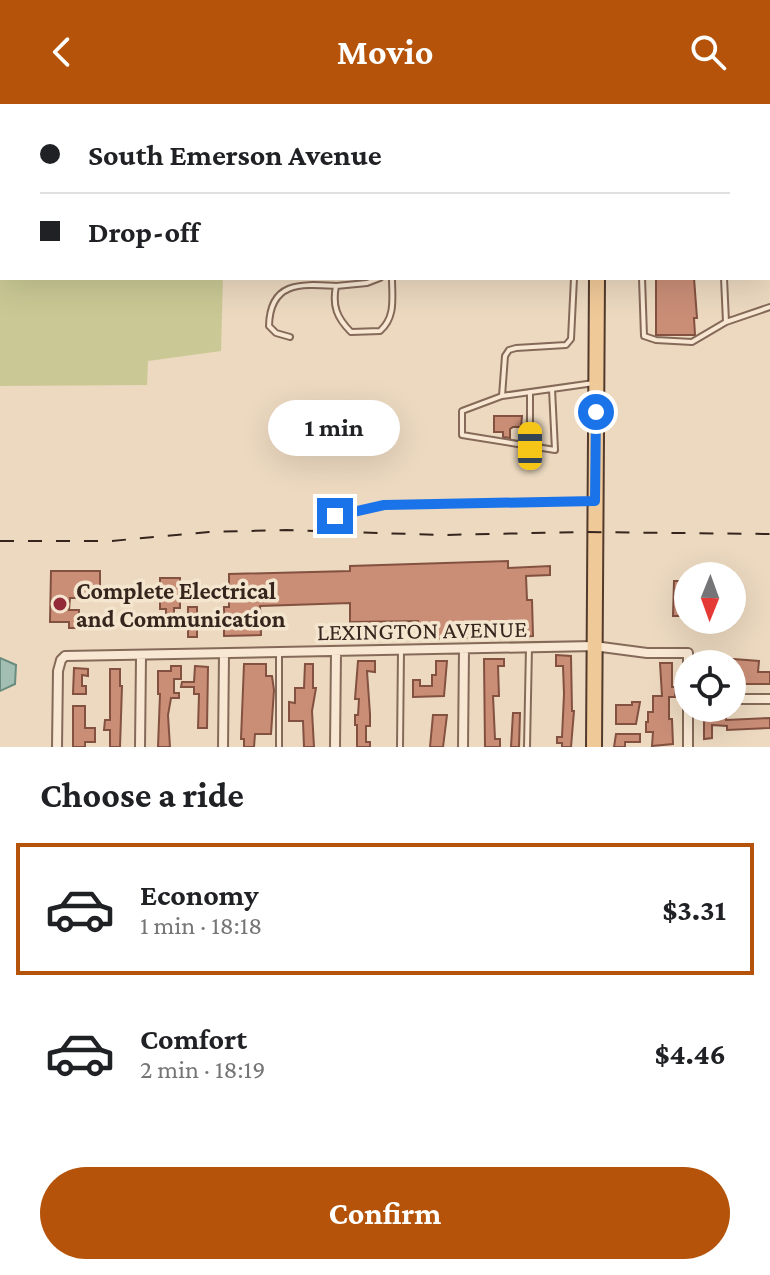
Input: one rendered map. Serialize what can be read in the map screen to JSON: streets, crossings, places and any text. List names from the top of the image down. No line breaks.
{"streets":{"street":["LEXINGTON AVENUE"]},"places":["Complete Electrical and Communication"],"north":"bottom","page":{"header":"Movio","banner":["South Emerson Avenue","Drop-off"],"bubble":"1 min","heading":"Choose a ride","list":[{"name":"Economy","note":"1 min · 18:18","value":"$3.31"},{"name":"Comfort","note":"2 min · 18:19","value":"$4.46"}],"buttons":"Confirm"}}
